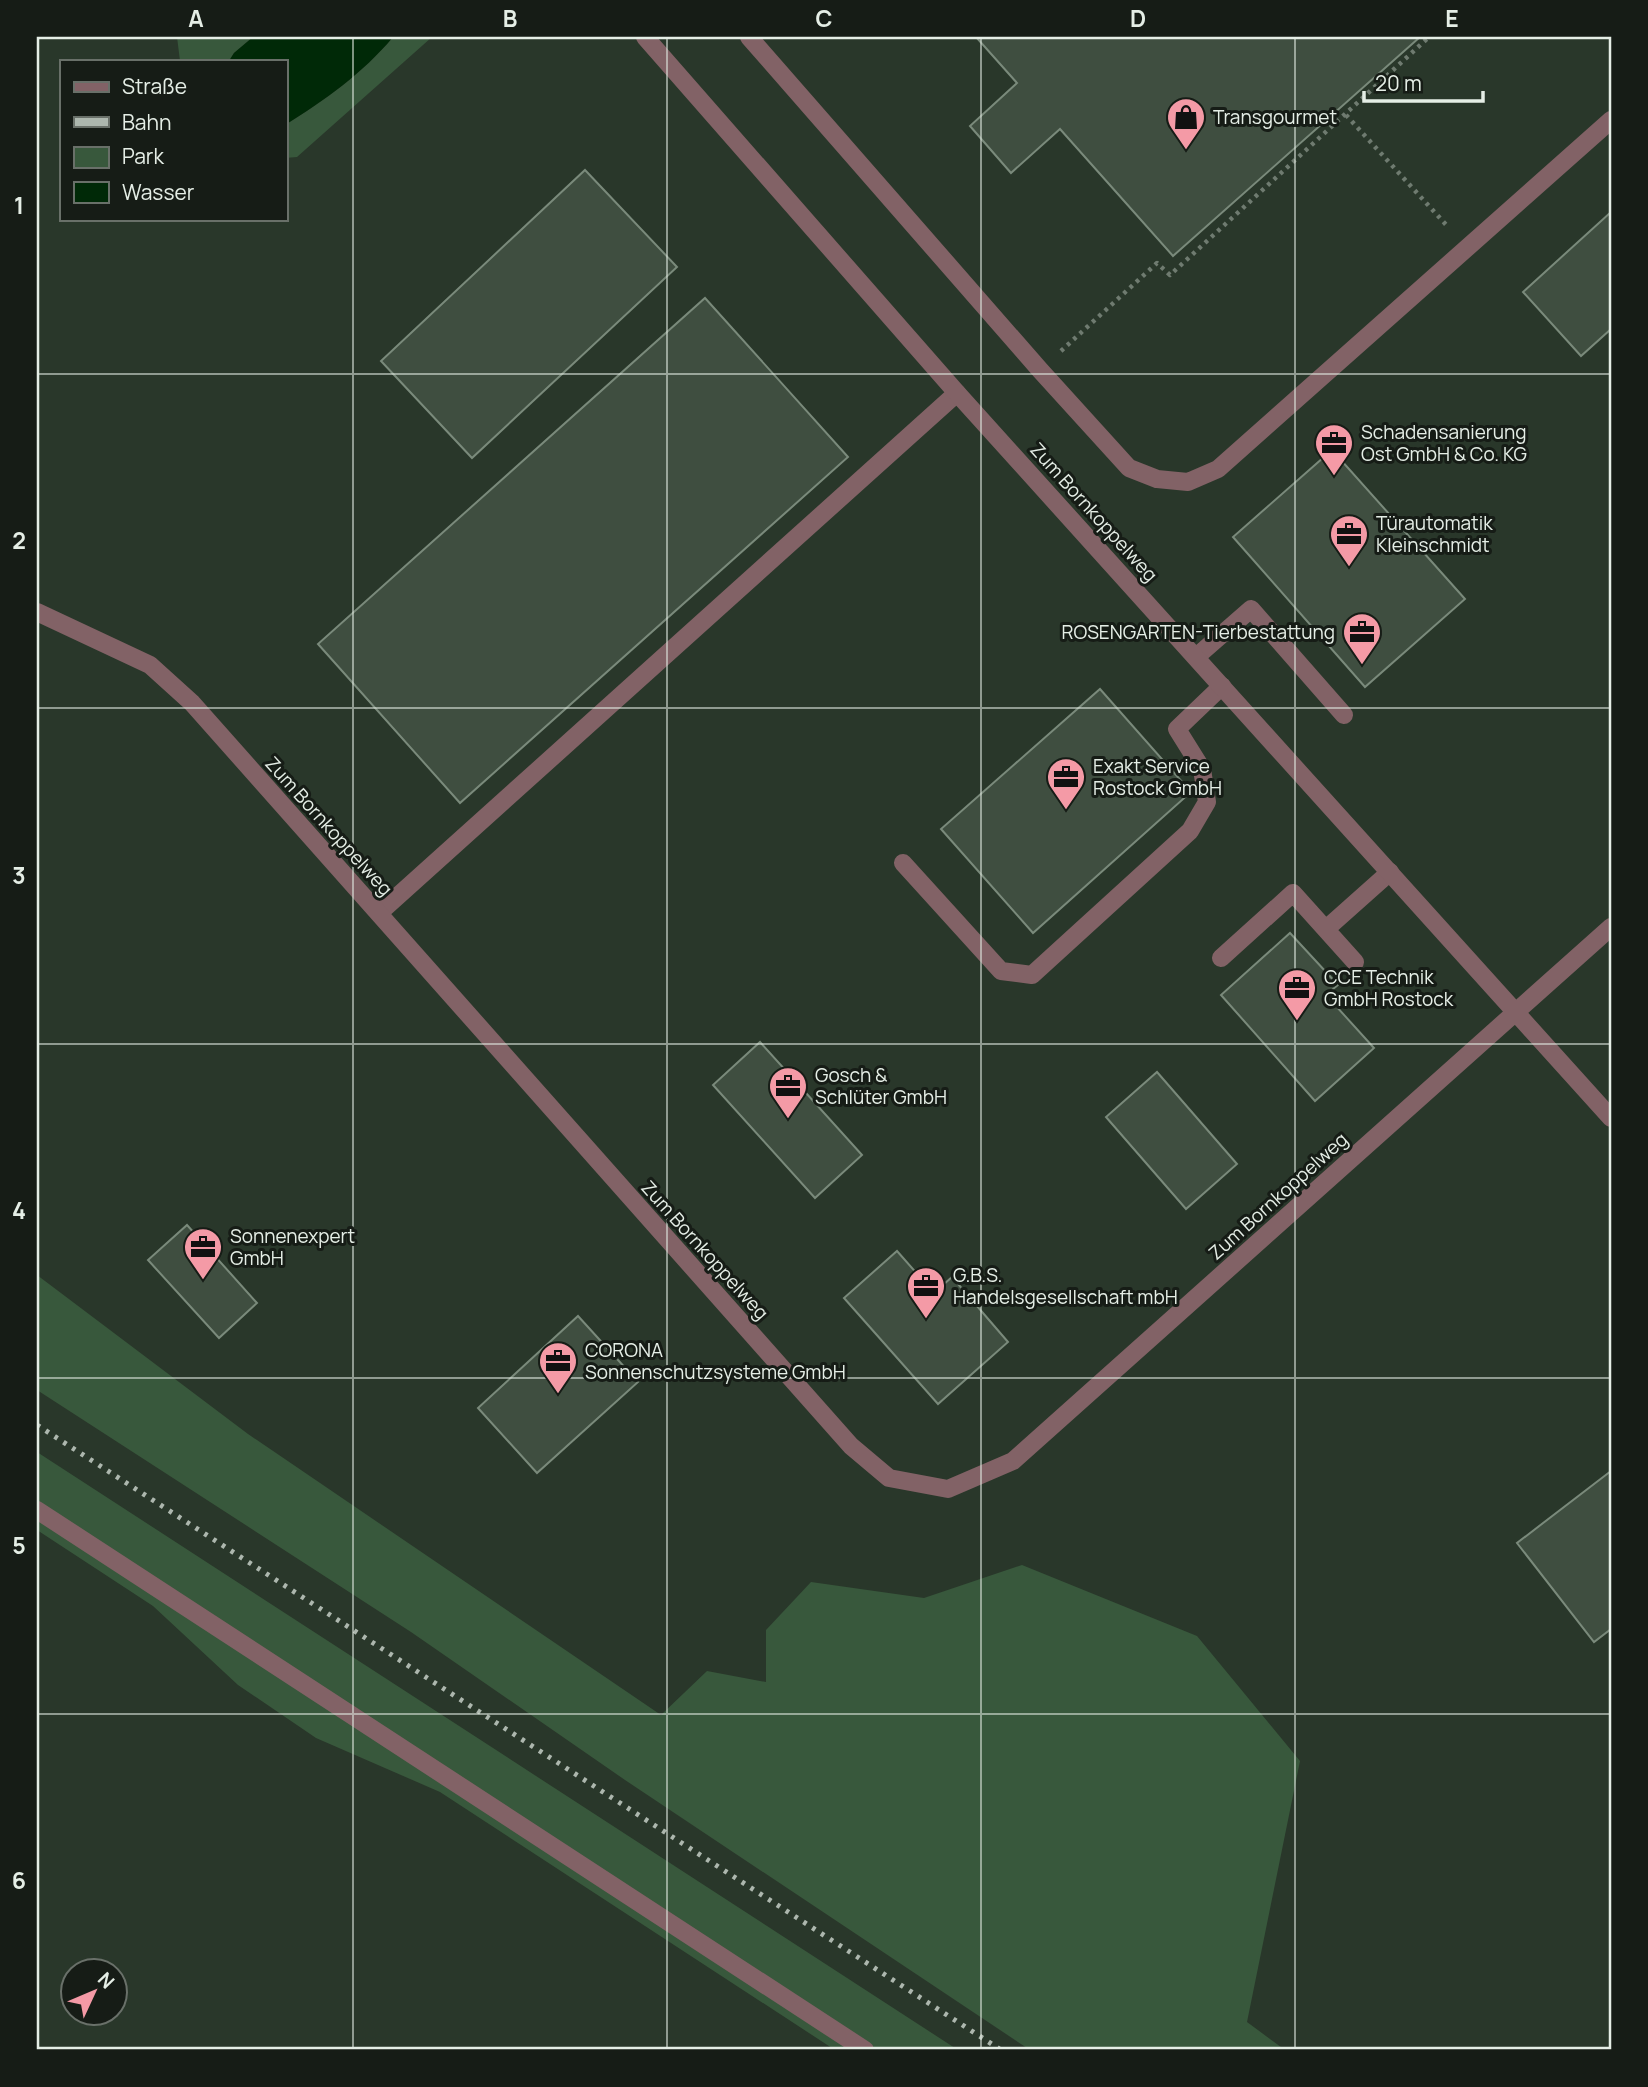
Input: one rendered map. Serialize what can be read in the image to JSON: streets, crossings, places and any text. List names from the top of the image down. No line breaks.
{"streets":{"street":["Zum Bornkoppelweg"]},"places":{"shop":["Transgourmet"],"office":["Schadensanierung Ost GmbH & Co. KG","Türautomatik Kleinschmidt","ROSENGARTEN-Tierbestattung","Exakt Service Rostock GmbH","CCE Technik GmbH Rostock","Gosch & Schlüter GmbH","Sonnenexpert GmbH","G.B.S. Handelsgesellschaft mbH","CORONA Sonnenschutzsysteme GmbH"]},"legend":["Straße","Bahn","Park","Wasser"],"scale_bar":"20 m","north":"top right","grid":{"columns":["A","B","C","D","E"],"rows":["1","2","3","4","5","6"]}}
